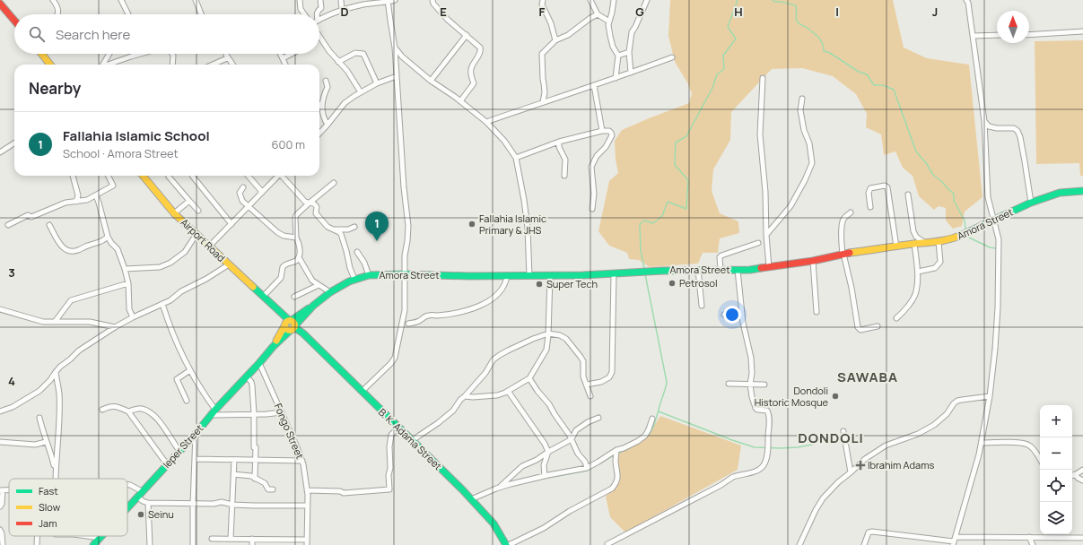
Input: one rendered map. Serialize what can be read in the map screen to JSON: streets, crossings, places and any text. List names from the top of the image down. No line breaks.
{"streets":{"main road":["Amora Street","Airport Road","B. K. Adama Street","Ieper Street"],"street":["Fongo Street"]},"crossings":[["Amora Street","Airport Road"],["Amora Street","B. K. Adama Street"],["Amora Street","Ieper Street"],["Airport Road","B. K. Adama Street"],["Fongo Street","Ieper Street"]],"districts":["SAWABA","DONDOLI"],"places":{"other":["Fallahia Islamic Primary & JHS","Petrosol","Super Tech","Dondoli Historic Mosque","Seinu"],"health":["Ibrahim Adams"]},"legend":["Fast","Slow","Jam"],"north":"top","page":{"search":"Search here","heading":"Nearby","list":[{"mark":"1","name":"Fallahia Islamic School","note":"School · Amora Street","value":"600 m"}],"pins":"1","map_buttons":["+","−"]},"grid":{"columns":["D","E","F","G","H","I","J"],"rows":["3","4"]}}
